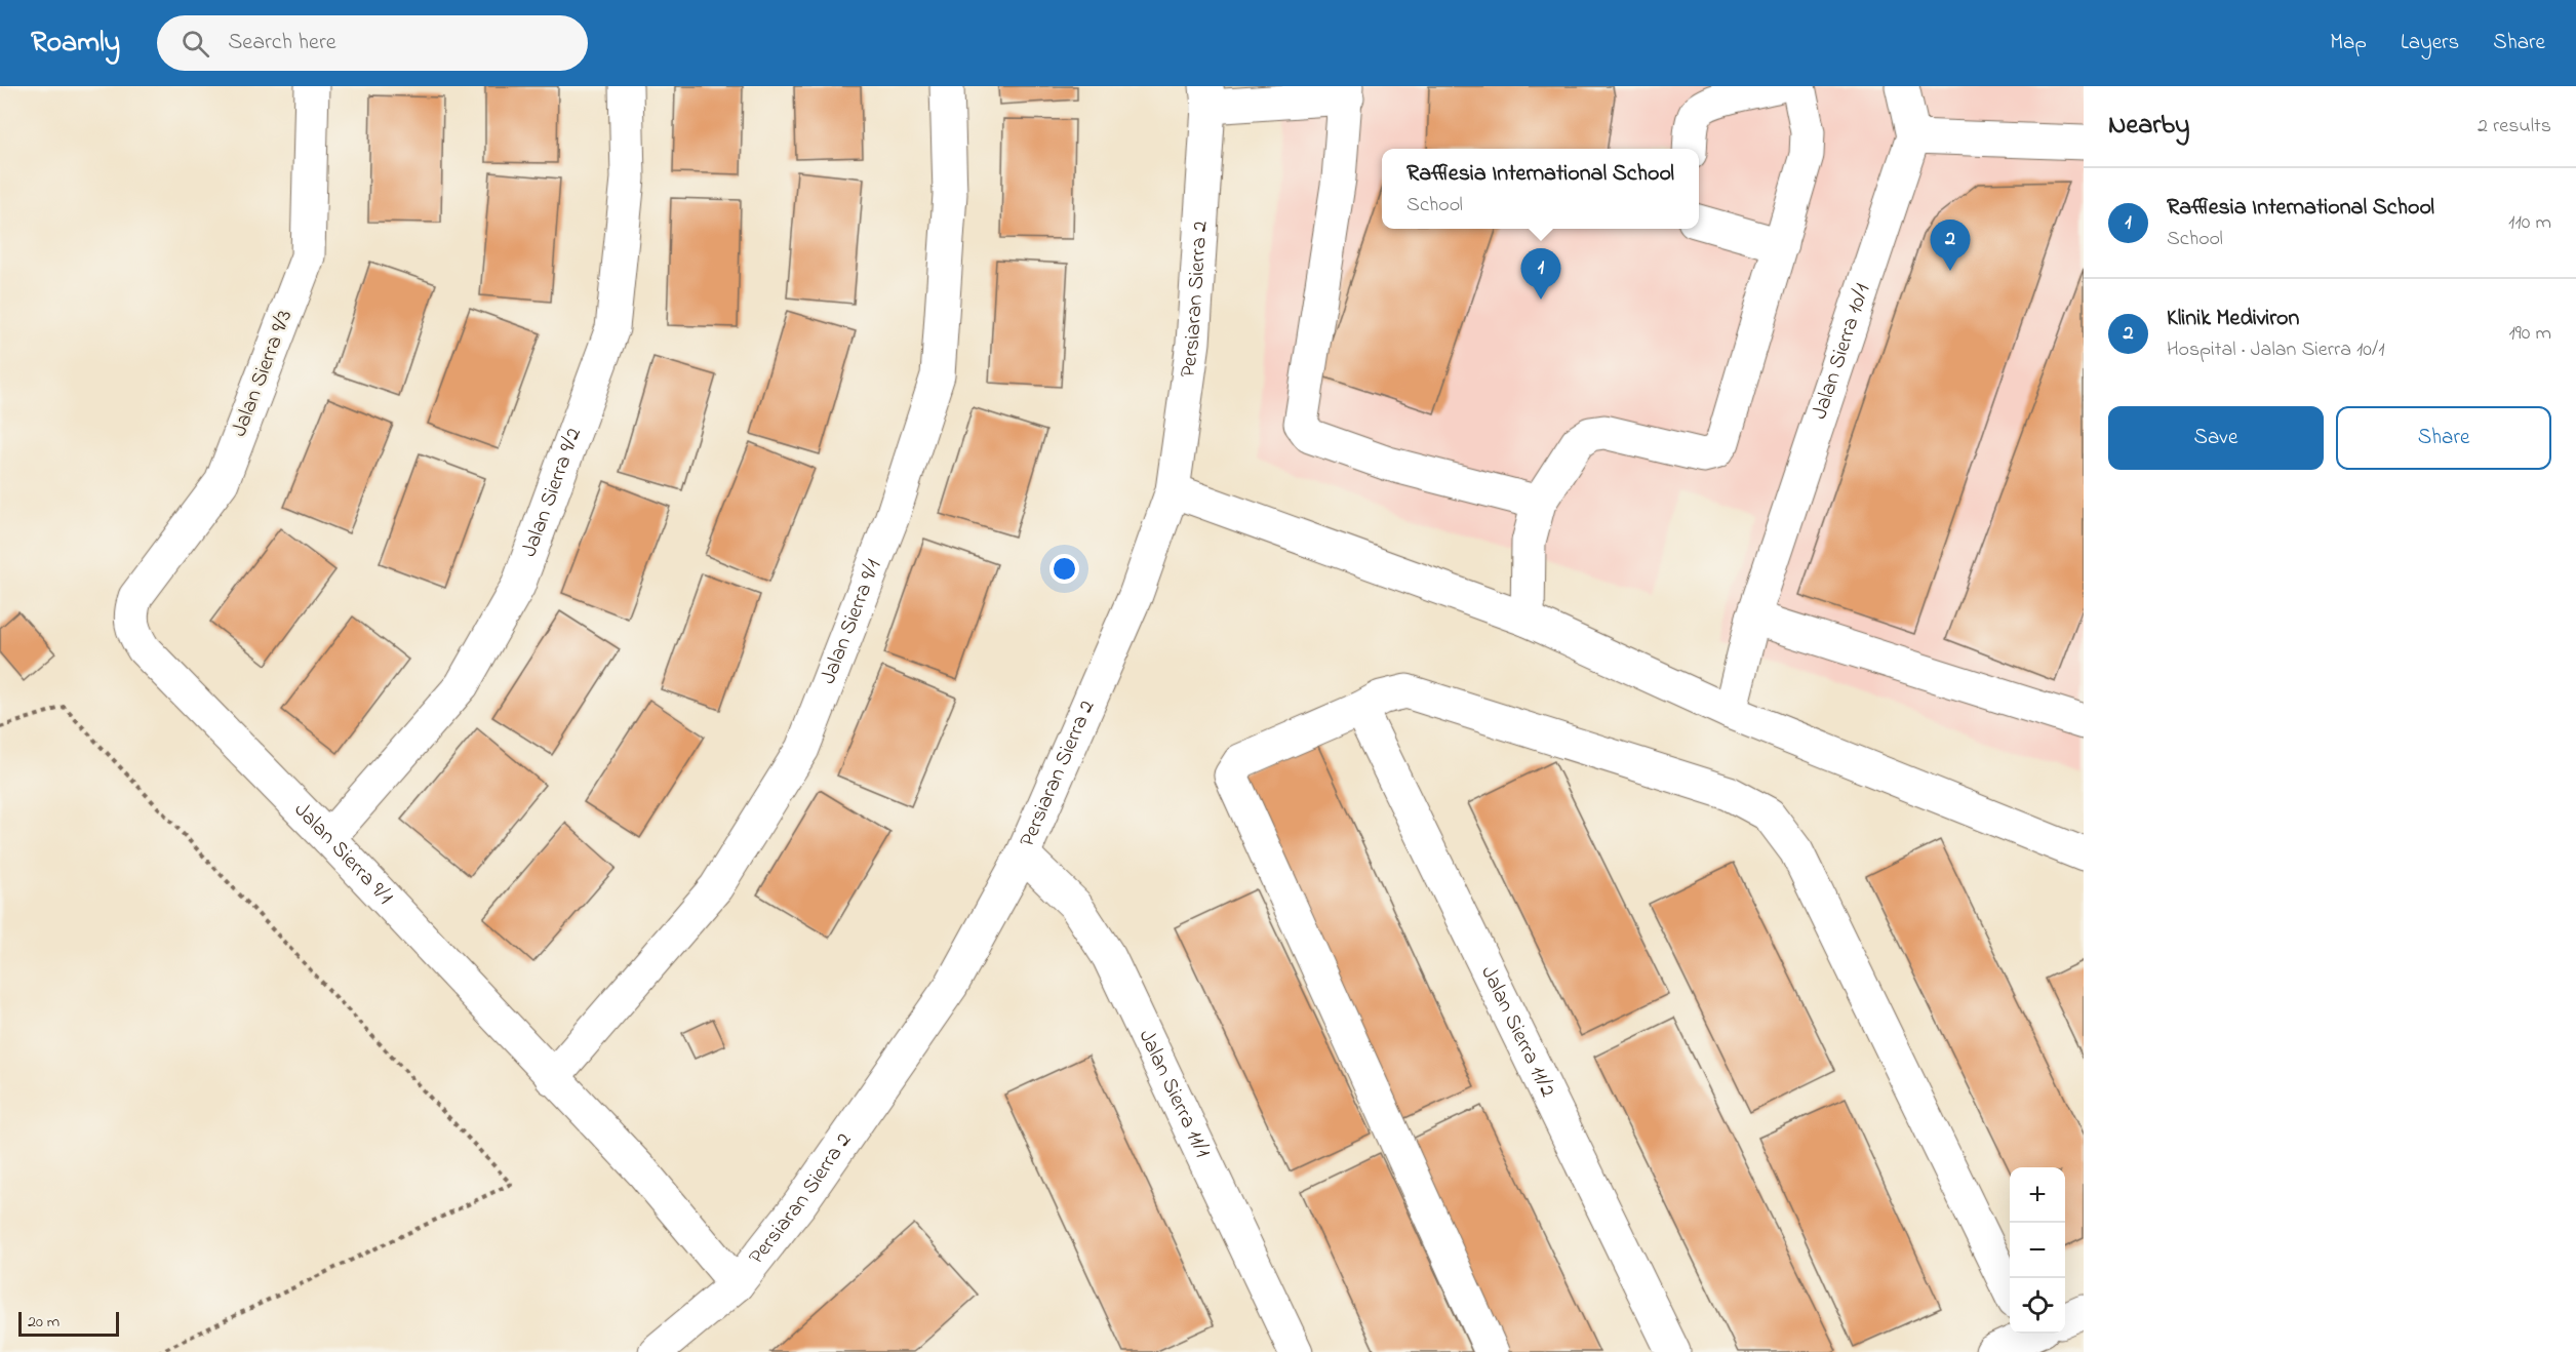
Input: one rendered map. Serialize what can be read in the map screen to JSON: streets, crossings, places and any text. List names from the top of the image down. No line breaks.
{"streets":{"street":["Persiaran Sierra 2","Jalan Sierra 10/1","Jalan Sierra 9/3","Jalan Sierra 9/2","Jalan Sierra 9/1","Jalan Sierra 11/2","Jalan Sierra 11/1"]},"crossings":[["Persiaran Sierra 2","Jalan Sierra 9/1"],["Persiaran Sierra 2","Jalan Sierra 11/1"],["Jalan Sierra 9/3","Jalan Sierra 9/1"],["Jalan Sierra 9/2","Jalan Sierra 9/1"]],"scale_bar":"20 m","page":{"header":"Roamly","search":"Search here","nav":["Map","Layers","Share"],"heading":["Nearby","2 results"],"popup":["Rafflesia International School","School"],"list":[{"mark":"1","name":"Rafflesia International School","note":"School","value":"110 m"},{"mark":"2","name":"Klinik Mediviron","note":"Hospital · Jalan Sierra 10/1","value":"190 m"}],"pins":["2","1"],"buttons":["Save","Share"],"map_buttons":["+","−"],"scale":"20 m"}}
